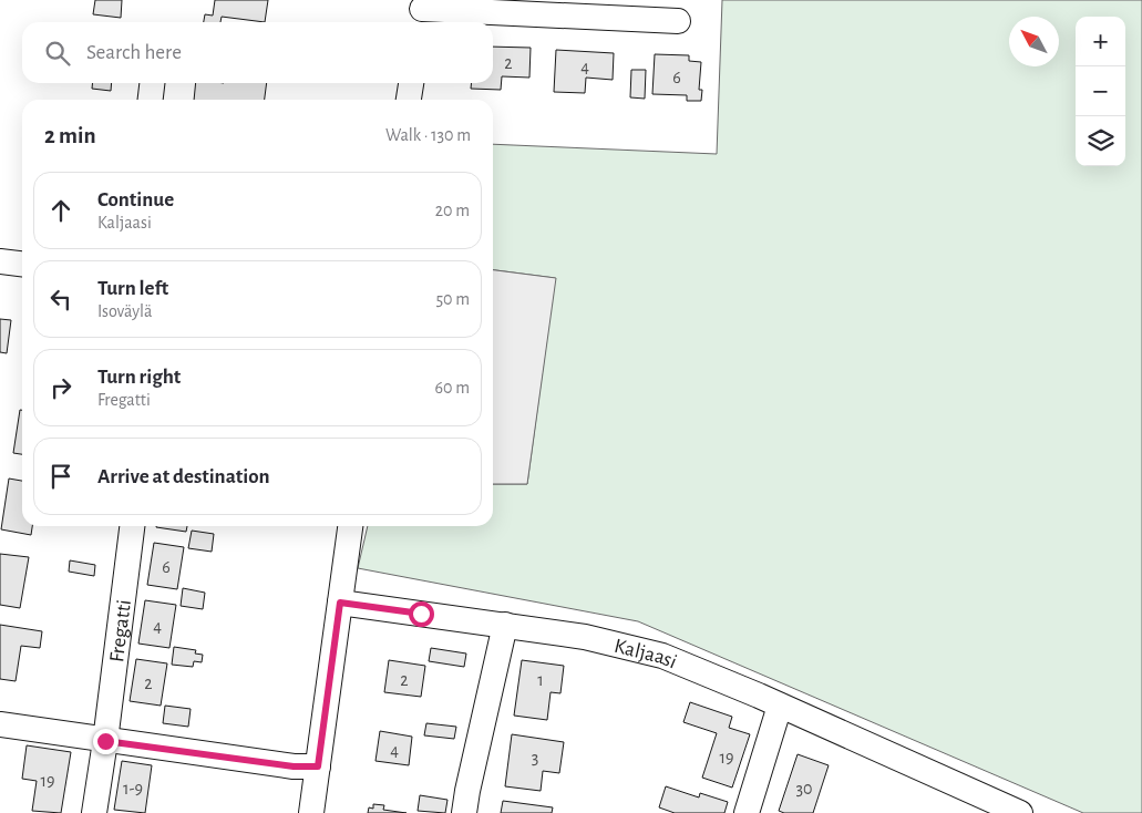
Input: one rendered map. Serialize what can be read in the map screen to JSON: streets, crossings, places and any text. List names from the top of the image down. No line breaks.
{"streets":{"street":["Fregatti","Kaljaasi"]},"house_numbers":["2","4","6","6","4","2","1","2","4","3","19","19","1-9","30"],"north":"top left","page":{"map_buttons":["+","−"],"search":"Search here","heading":["2 min","Walk · 130 m"],"list":[["Continue","Kaljaasi","20 m"],["Turn left","Isoväylä","50 m"],["Turn right","Fregatti","60 m"],"Arrive at destination"]}}
